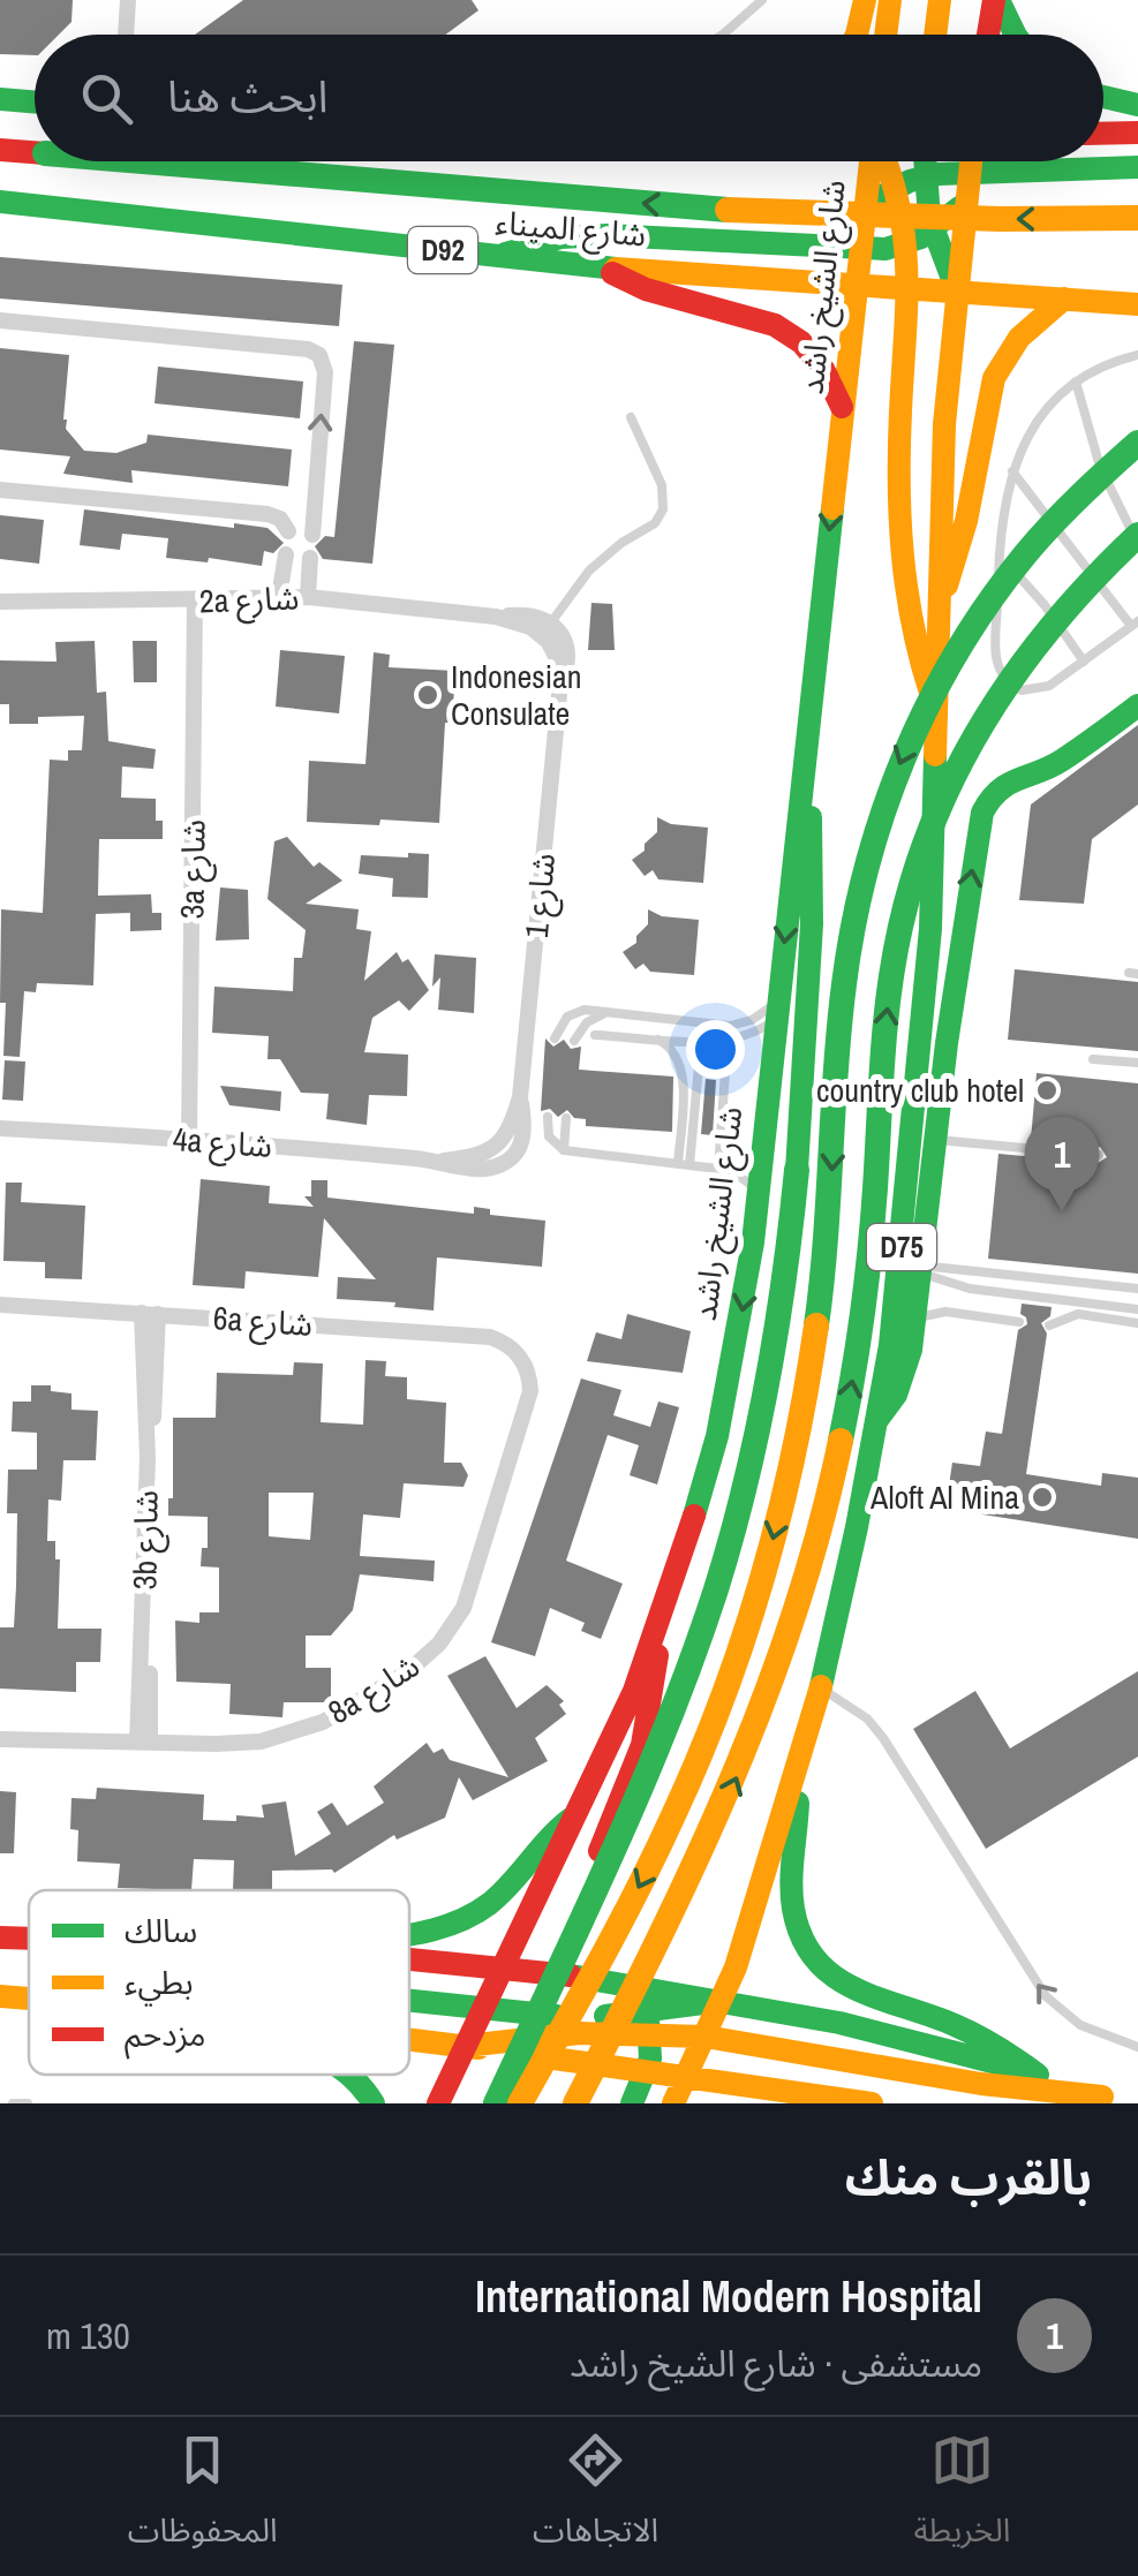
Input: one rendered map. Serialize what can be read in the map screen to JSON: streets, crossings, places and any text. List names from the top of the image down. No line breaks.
{"streets":{"main road":["شارع الميناء","D92","شارع الشيخ راشد","D75"],"street":["2a شارع","3a شارع","شارع 1","4a شارع","6a شارع","3b شارع","8a شارع"]},"crossings":[["شارع الميناء","شارع الشيخ راشد"],["شارع الميناء","D75"],["2a شارع","3a شارع"],["2a شارع","شارع 1"],["3a شارع","4a شارع"],["شارع 1","4a شارع"],["6a شارع","3b شارع"],["6a شارع","8a شارع"],["3b شارع","8a شارع"]],"places":["Indonesian Consulate","country club hotel","Aloft Al Mina"],"legend":["سالك","بطيء","مزدحم"],"page":{"search":"ابحث هنا","pins":"1","heading":"بالقرب منك","list":[{"mark":"1","name":"International Modern Hospital","note":"مستشفى · شارع الشيخ راشد","value":"130 m"}],"nav":["الخريطة","الاتجاهات","المحفوظات"]}}
